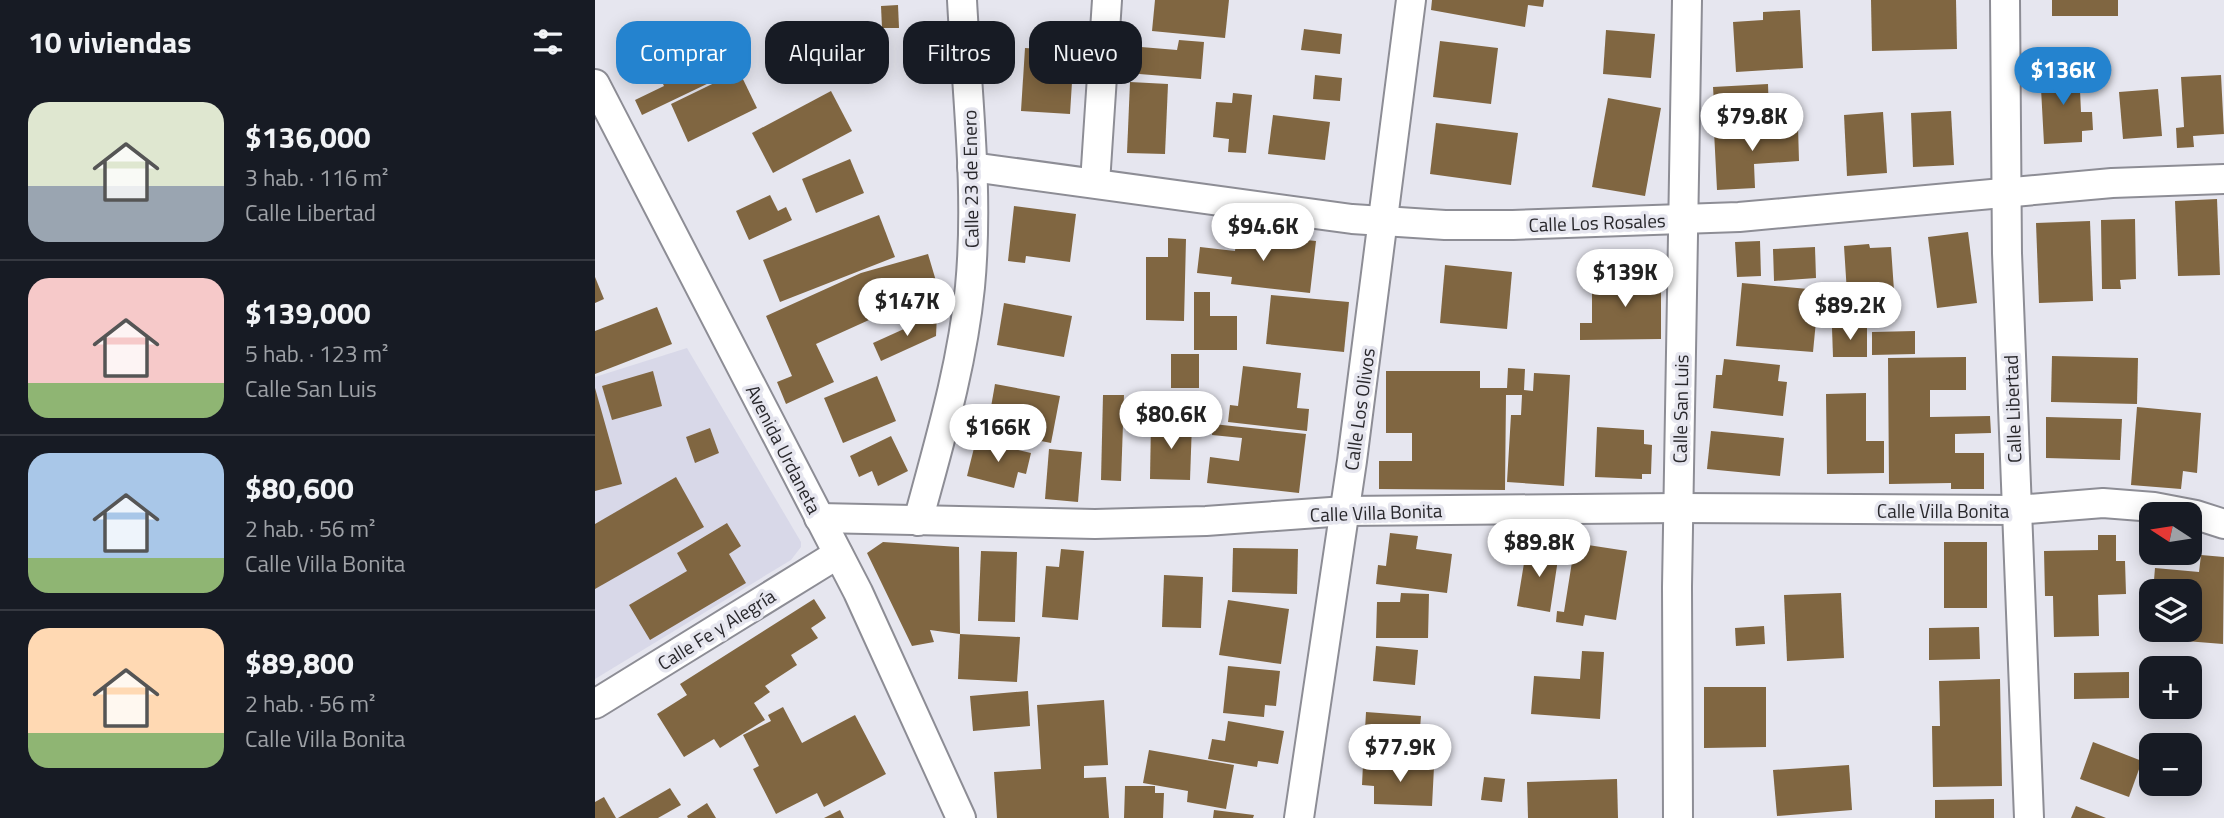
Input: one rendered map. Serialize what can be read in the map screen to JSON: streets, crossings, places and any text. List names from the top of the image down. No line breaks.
{"streets":{"street":["Calle 23 de Enero","Calle Los Rosales","Calle Los Olivos","Calle San Luis","Calle Libertad","Avenida Urdaneta","Calle Villa Bonita","Calle Fe y Alegría"]},"crossings":[["Calle 23 de Enero","Calle Los Rosales"],["Calle 23 de Enero","Calle Villa Bonita"],["Calle Los Rosales","Calle Los Olivos"],["Calle Los Rosales","Calle San Luis"],["Calle Los Rosales","Calle Libertad"],["Calle Los Olivos","Calle Villa Bonita"],["Calle San Luis","Calle Villa Bonita"],["Calle Libertad","Calle Villa Bonita"],["Avenida Urdaneta","Calle Villa Bonita"],["Avenida Urdaneta","Calle Fe y Alegría"]],"north":"left","page":{"heading":"10 viviendas","chip":["Comprar","Alquilar","Filtros","Nuevo"],"price":["$136K","$79.8K","$94.6K","$139K","$147K","$89.2K","$80.6K","$166K","$89.8K","$77.9K"],"list":[{"name":"$136,000","note":"3 hab. · 116 m² · Calle Libertad"},{"name":"$139,000","note":"5 hab. · 123 m² · Calle San Luis"},{"name":"$80,600","note":"2 hab. · 56 m² · Calle Villa Bonita"},{"name":"$89,800","note":"2 hab. · 56 m² · Calle Villa Bonita"}],"map_buttons":["+","−"]}}
